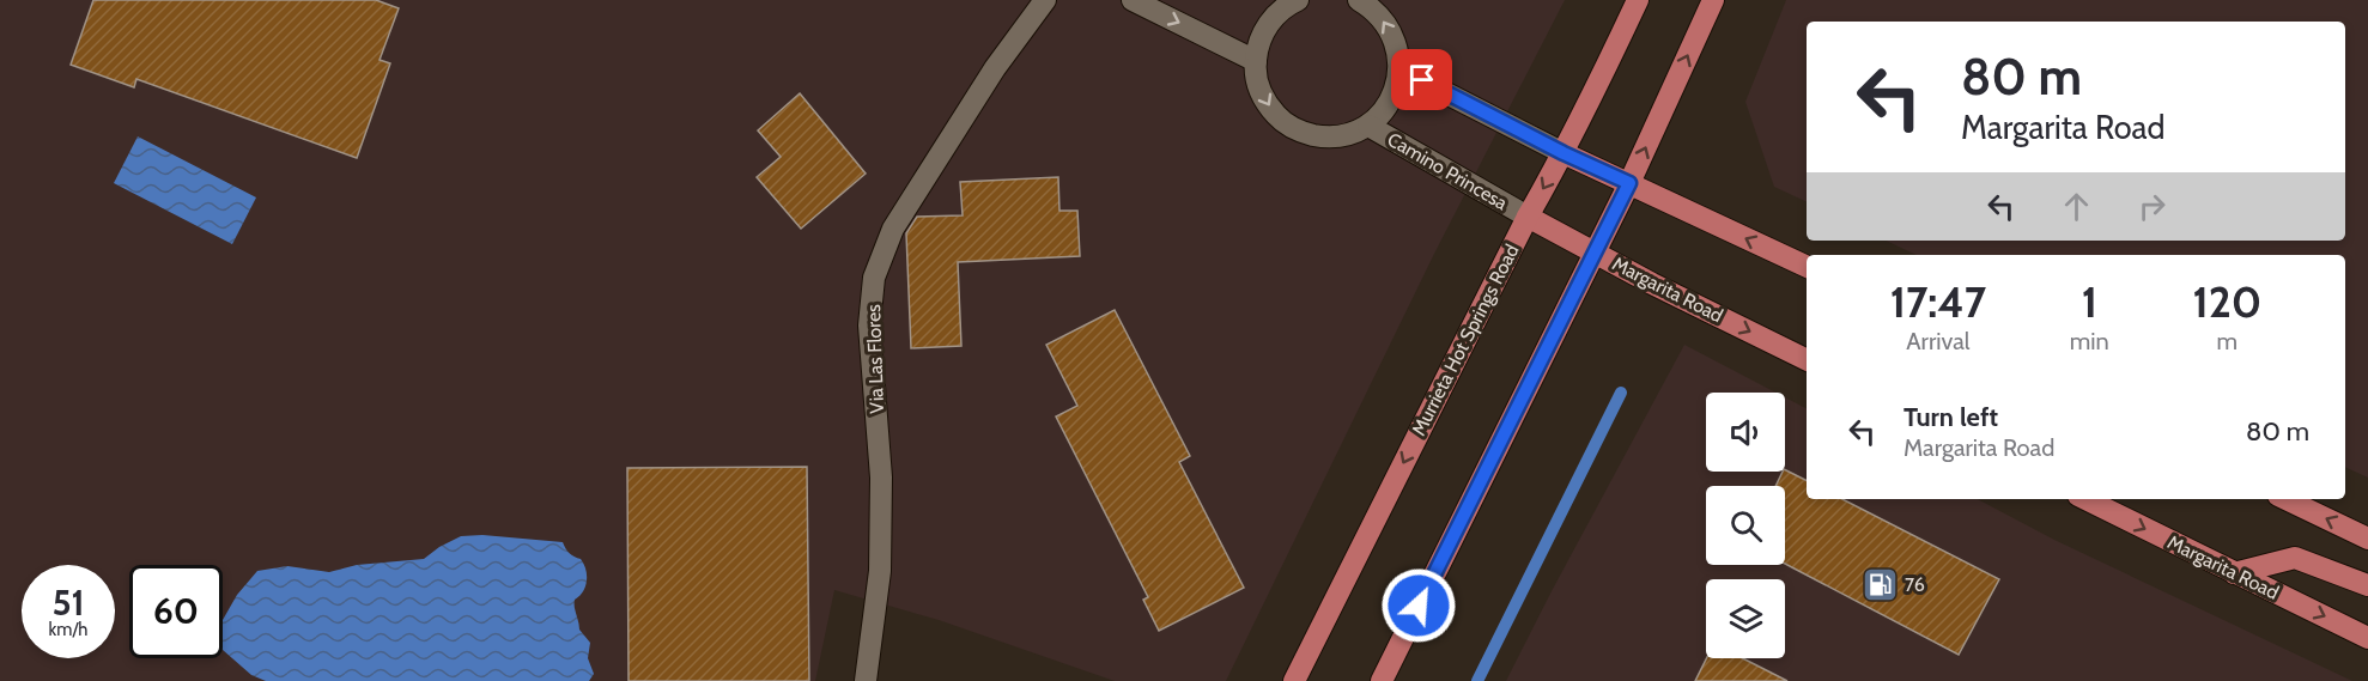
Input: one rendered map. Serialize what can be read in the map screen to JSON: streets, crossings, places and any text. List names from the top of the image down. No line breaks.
{"streets":{"main road":["Margarita Road","Murrieta Hot Springs Road"],"street":["Camino Princesa","Via Las Flores"]},"crossings":[["Camino Princesa","Margarita Road"],["Camino Princesa","Murrieta Hot Springs Road"],["Margarita Road","Murrieta Hot Springs Road"]],"places":{"fuel station":["76"]},"page":{"turn":["80 m","Margarita Road"],"eta":["17:47","Arrival","1","min","120","m"],"list":[{"name":"Turn left","note":"Margarita Road","value":"80 m"}],"speed":"51 km/h","limit":"60"}}
